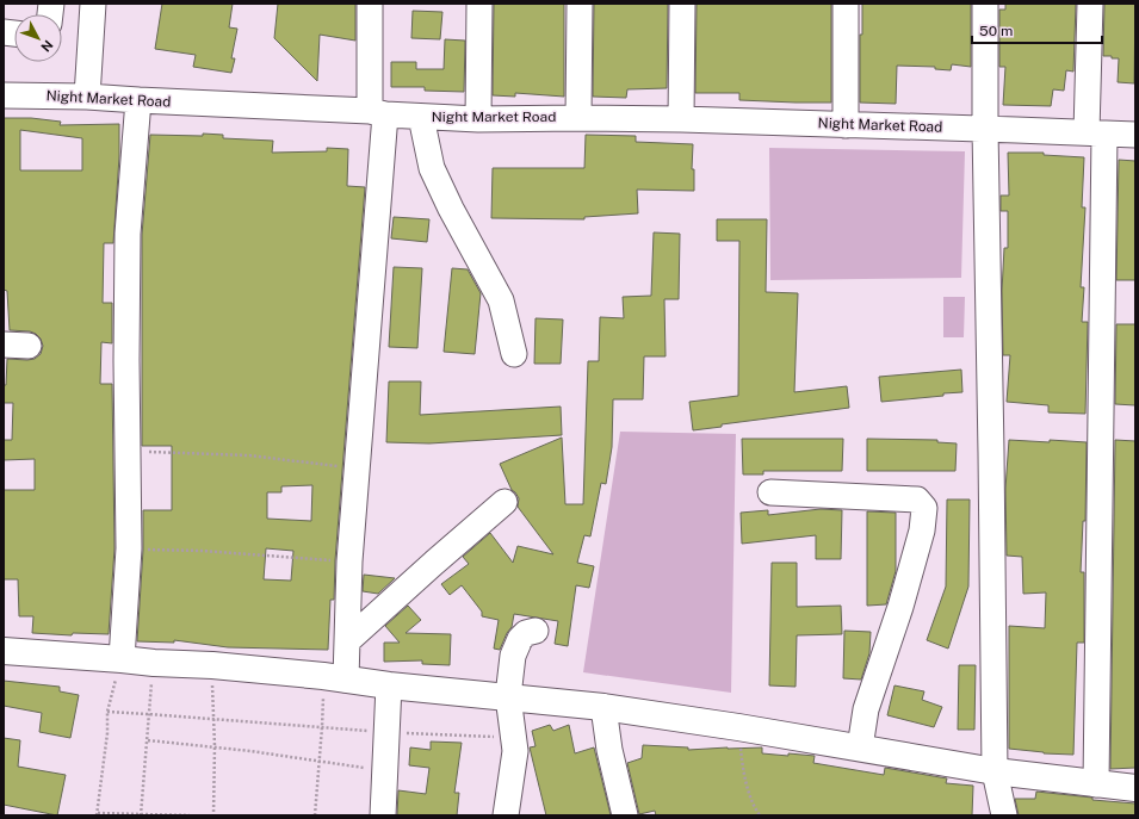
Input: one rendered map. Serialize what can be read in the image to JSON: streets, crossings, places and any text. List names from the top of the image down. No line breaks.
{"streets":{"street":["Night Market Road"]},"scale_bar":"50 m","north":"bottom right"}
